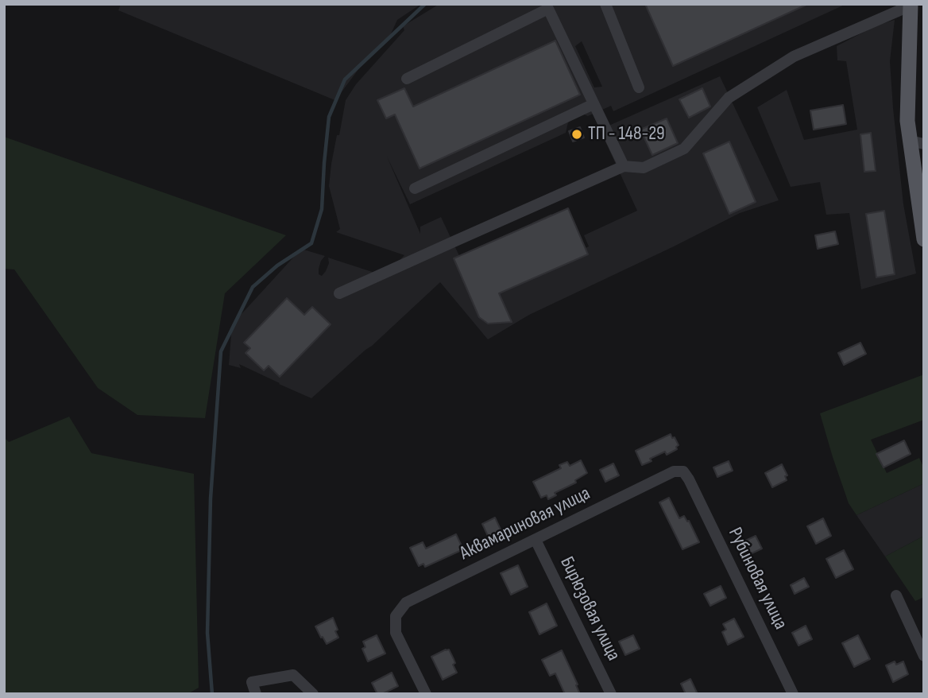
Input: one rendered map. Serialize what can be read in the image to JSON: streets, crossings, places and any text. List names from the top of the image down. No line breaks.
{"streets":{"street":["Аквамариновая улица","Рубиновая улица","Бирюзовая улица"]},"crossings":[["Аквамариновая улица","Рубиновая улица"],["Аквамариновая улица","Бирюзовая улица"]],"places":["ТП - 148-29"]}
